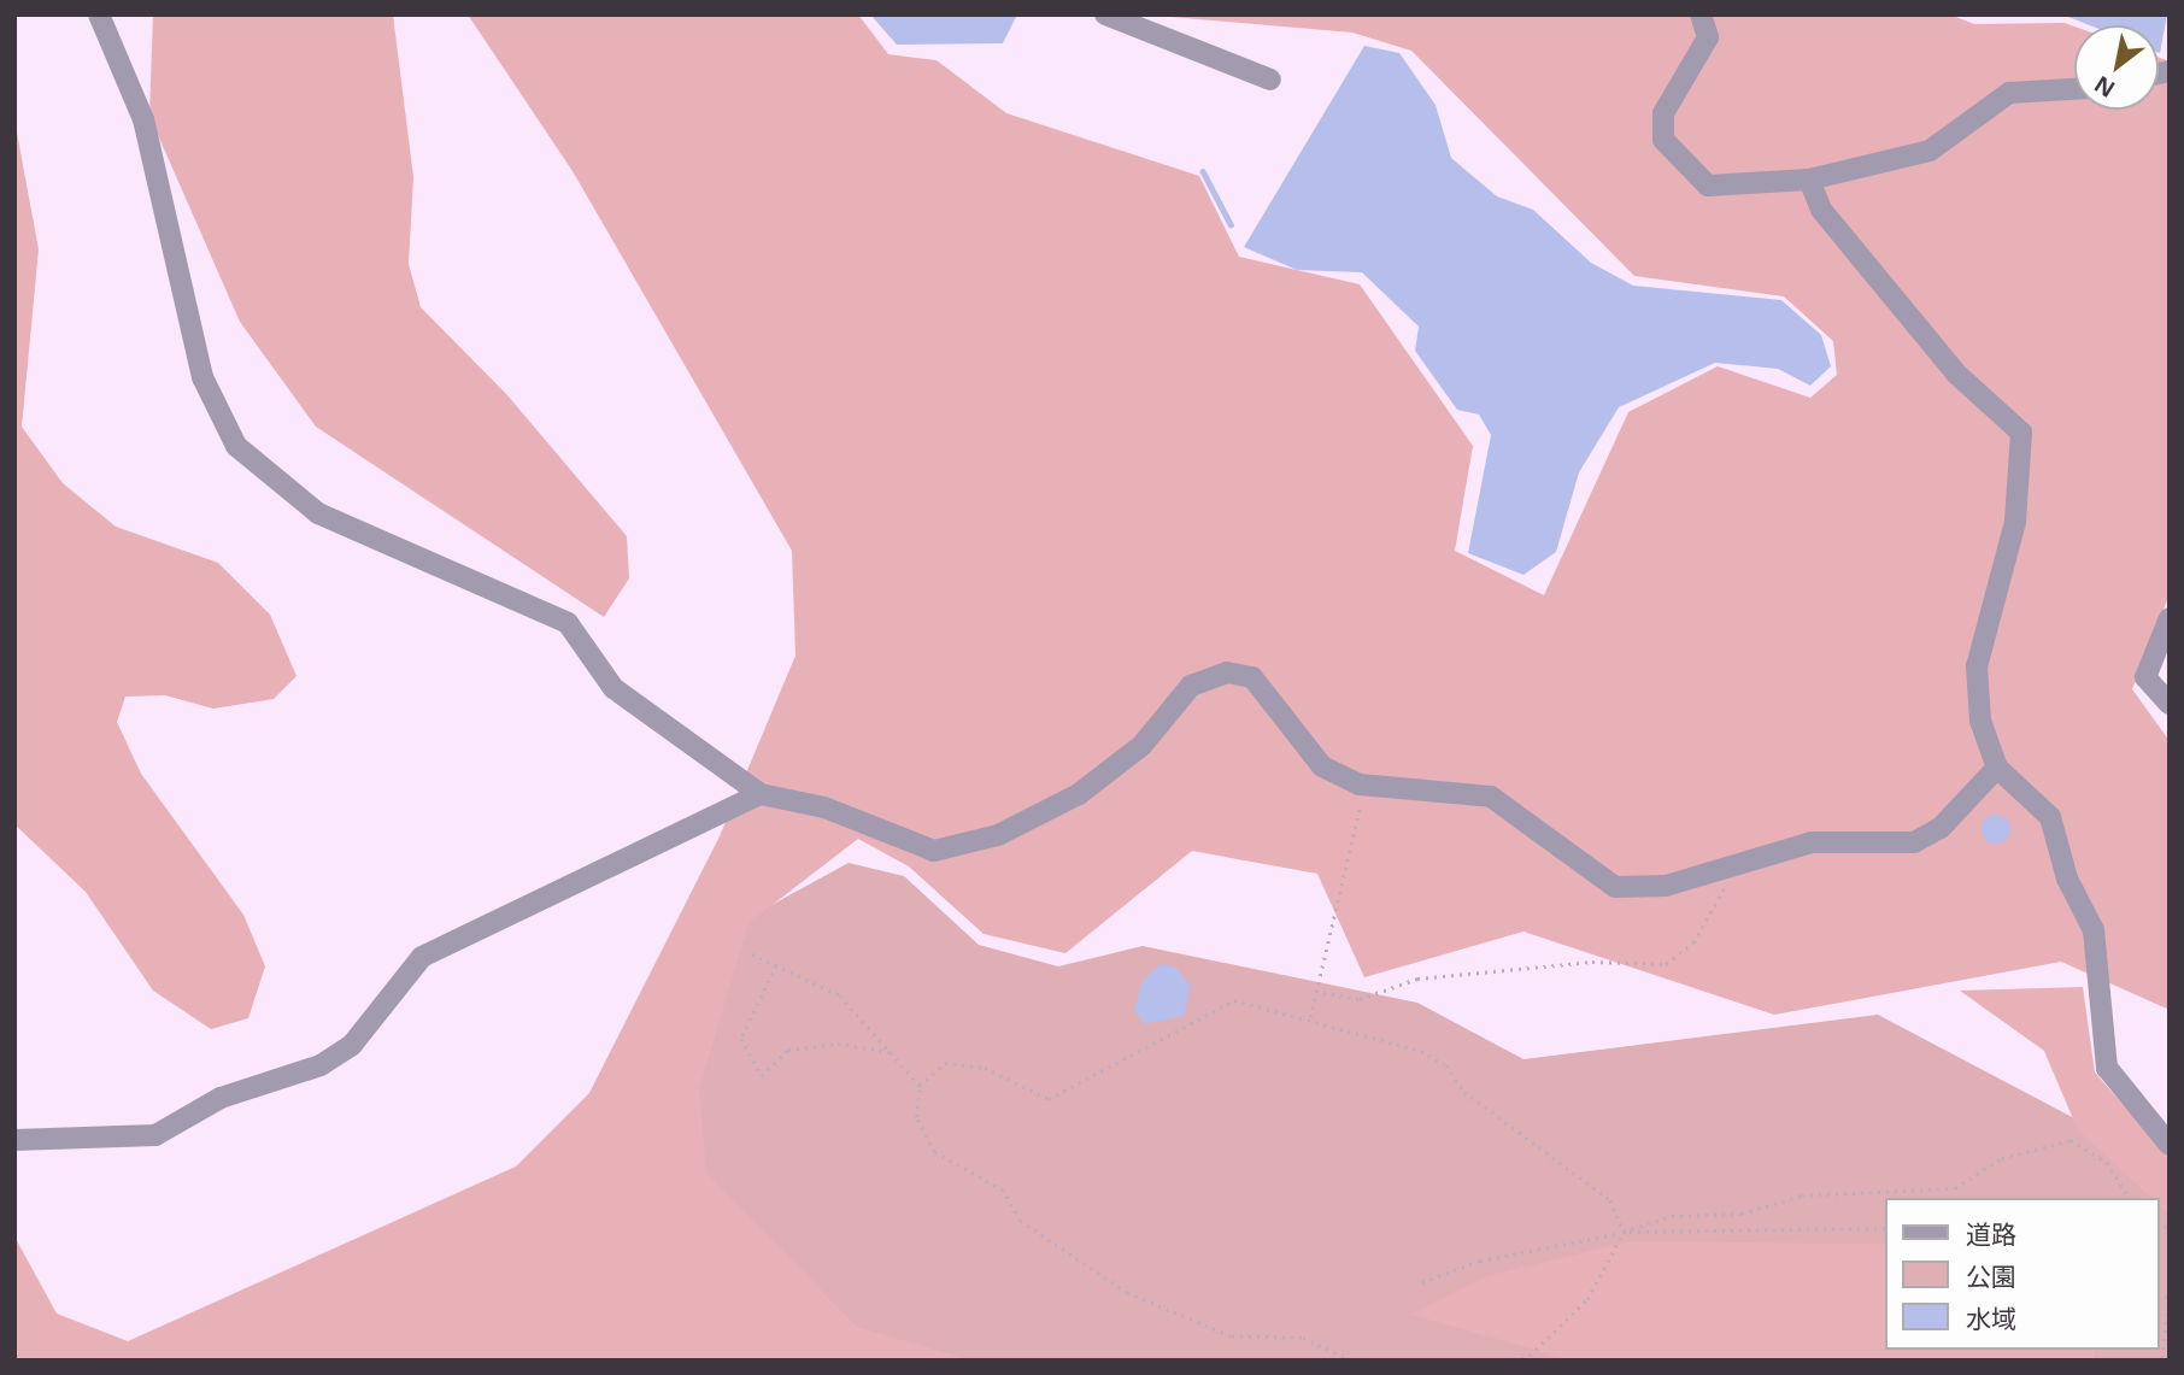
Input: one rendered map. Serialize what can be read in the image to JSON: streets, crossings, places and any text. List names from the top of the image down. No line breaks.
{"legend":["道路","公園","水域"],"north":"bottom left"}
